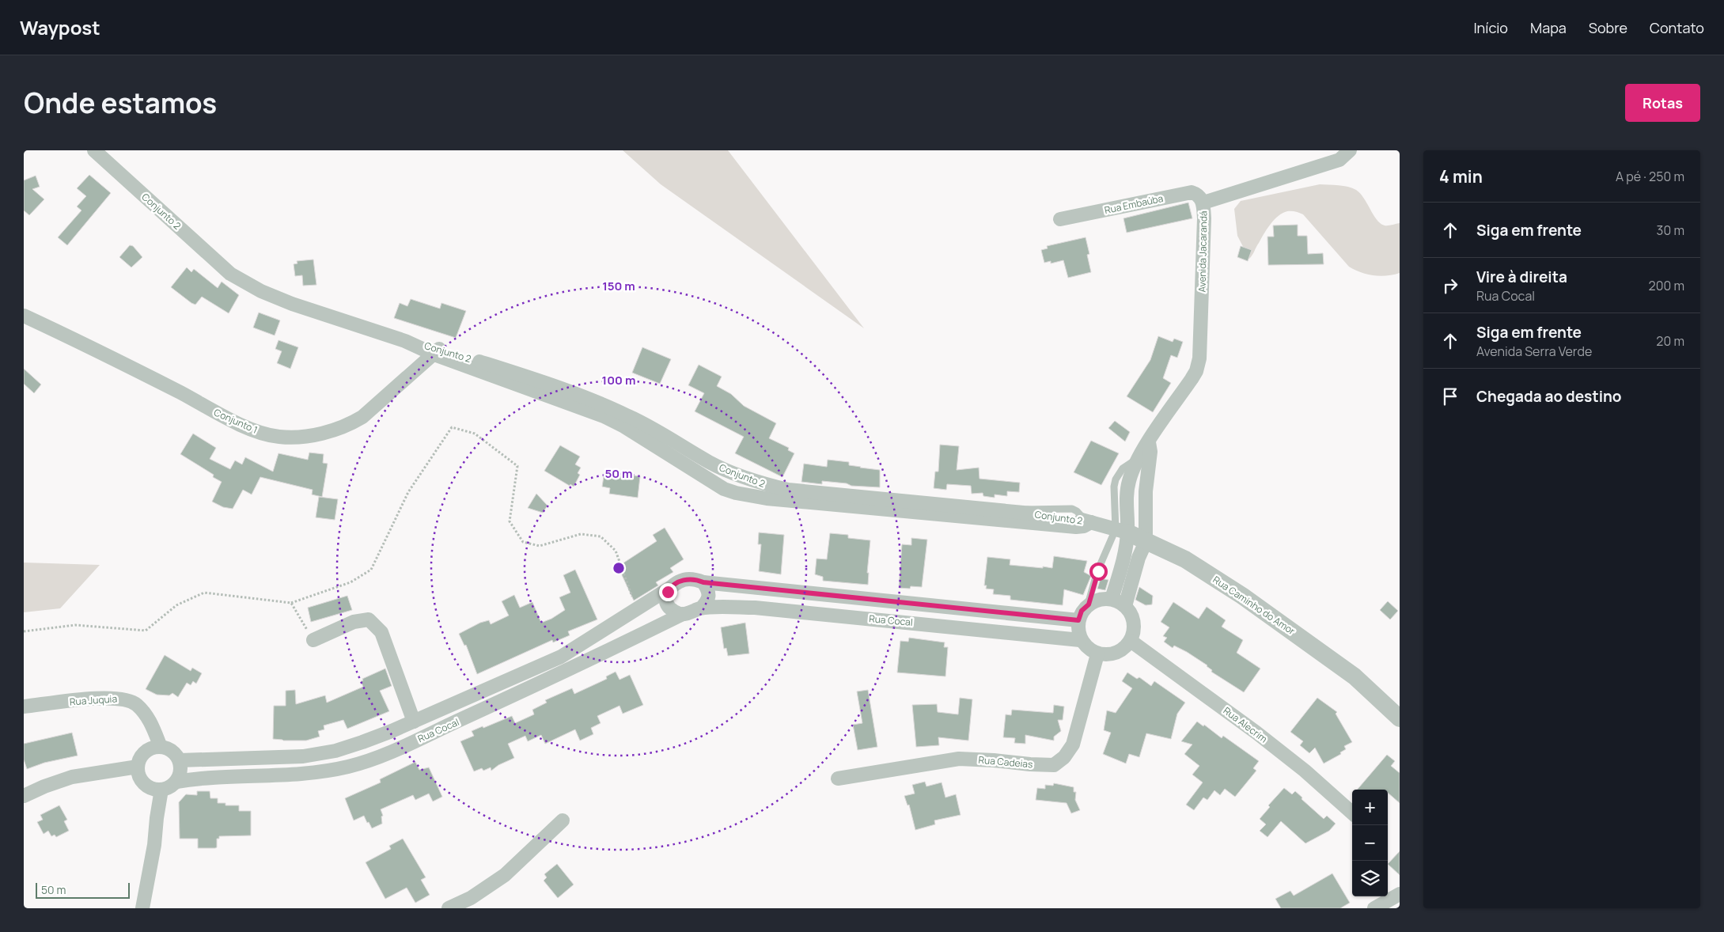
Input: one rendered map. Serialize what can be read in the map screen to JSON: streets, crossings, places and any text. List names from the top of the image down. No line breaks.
{"streets":{"street":["Rua Embaúba","Conjunto 2","Avenida Jacarandá","Conjunto 1","Rua Caminho do Amor","Rua Cocal","Rua Juquia","Rua Alecrim","Rua Cadeias"]},"crossings":[["Rua Embaúba","Avenida Jacarandá"],["Conjunto 2","Conjunto 1"],["Conjunto 2","Rua Caminho do Amor"],["Avenida Jacarandá","Rua Caminho do Amor"],["Avenida Jacarandá","Rua Cocal"],["Avenida Jacarandá","Rua Alecrim"],["Avenida Jacarandá","Rua Cadeias"],["Rua Cocal","Rua Juquia"],["Rua Cocal","Rua Alecrim"],["Rua Cocal","Rua Cadeias"],["Rua Alecrim","Rua Cadeias"]],"scale_bar":"50 m","page":{"header":"Waypost","nav":["Início","Mapa","Sobre","Contato"],"title":"Onde estamos","buttons":"Rotas","heading":["4 min","A pé · 250 m"],"list":[["Siga em frente","30 m"],["Vire à direita","Rua Cocal","200 m"],["Siga em frente","Avenida Serra Verde","20 m"],"Chegada ao destino"],"map_buttons":["+","−"],"scale":"50 m"},"rings":["150 m","100 m","50 m"]}
